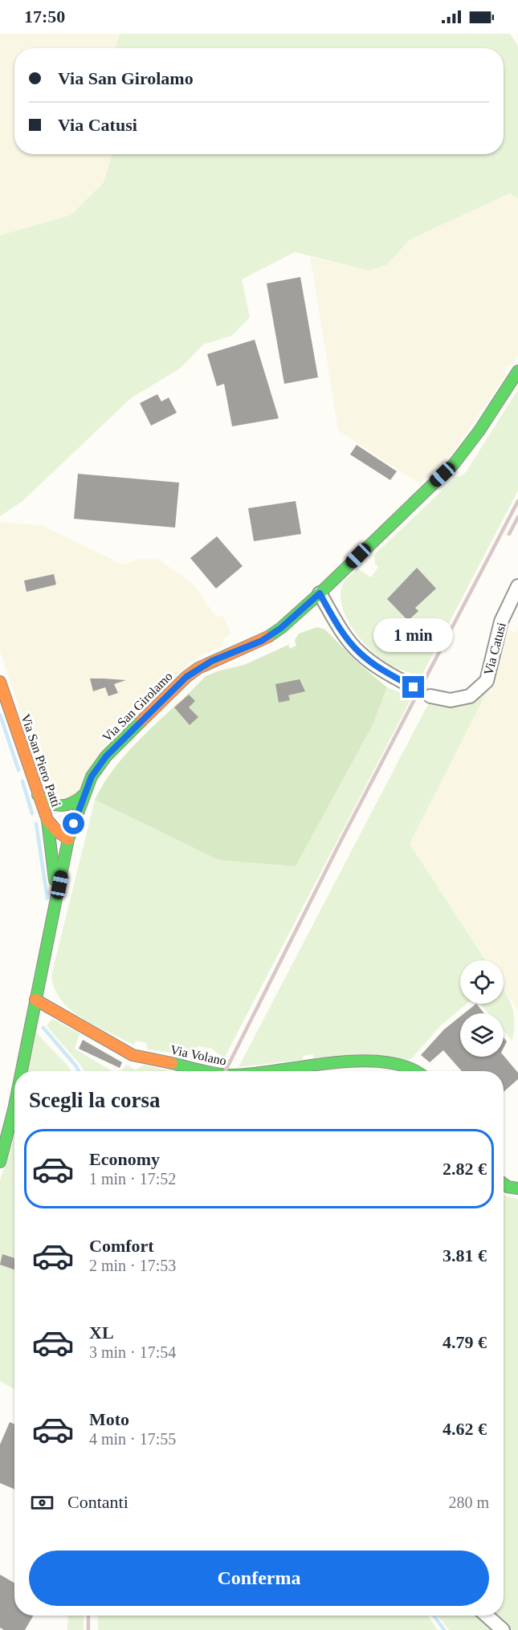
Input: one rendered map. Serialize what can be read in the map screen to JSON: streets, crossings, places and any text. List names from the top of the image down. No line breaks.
{"streets":{"street":["Via Catusi","Via San Girolamo","Via San Piero Patti","Via Volano"]},"crossings":[["Via San Girolamo","Via San Piero Patti"],["Via San Girolamo","Via Volano"]],"page":{"status":"17:50","banner":["Via San Girolamo","Via Catusi"],"bubble":"1 min","heading":"Scegli la corsa","list":[{"name":"Economy","note":"1 min · 17:52","value":"2.82 €"},{"name":"Comfort","note":"2 min · 17:53","value":"3.81 €"},{"name":"XL","note":"3 min · 17:54","value":"4.79 €"},{"name":"Moto","note":"4 min · 17:55","value":"4.62 €"}],"pay":["Contanti","280 m"],"buttons":"Conferma"}}
